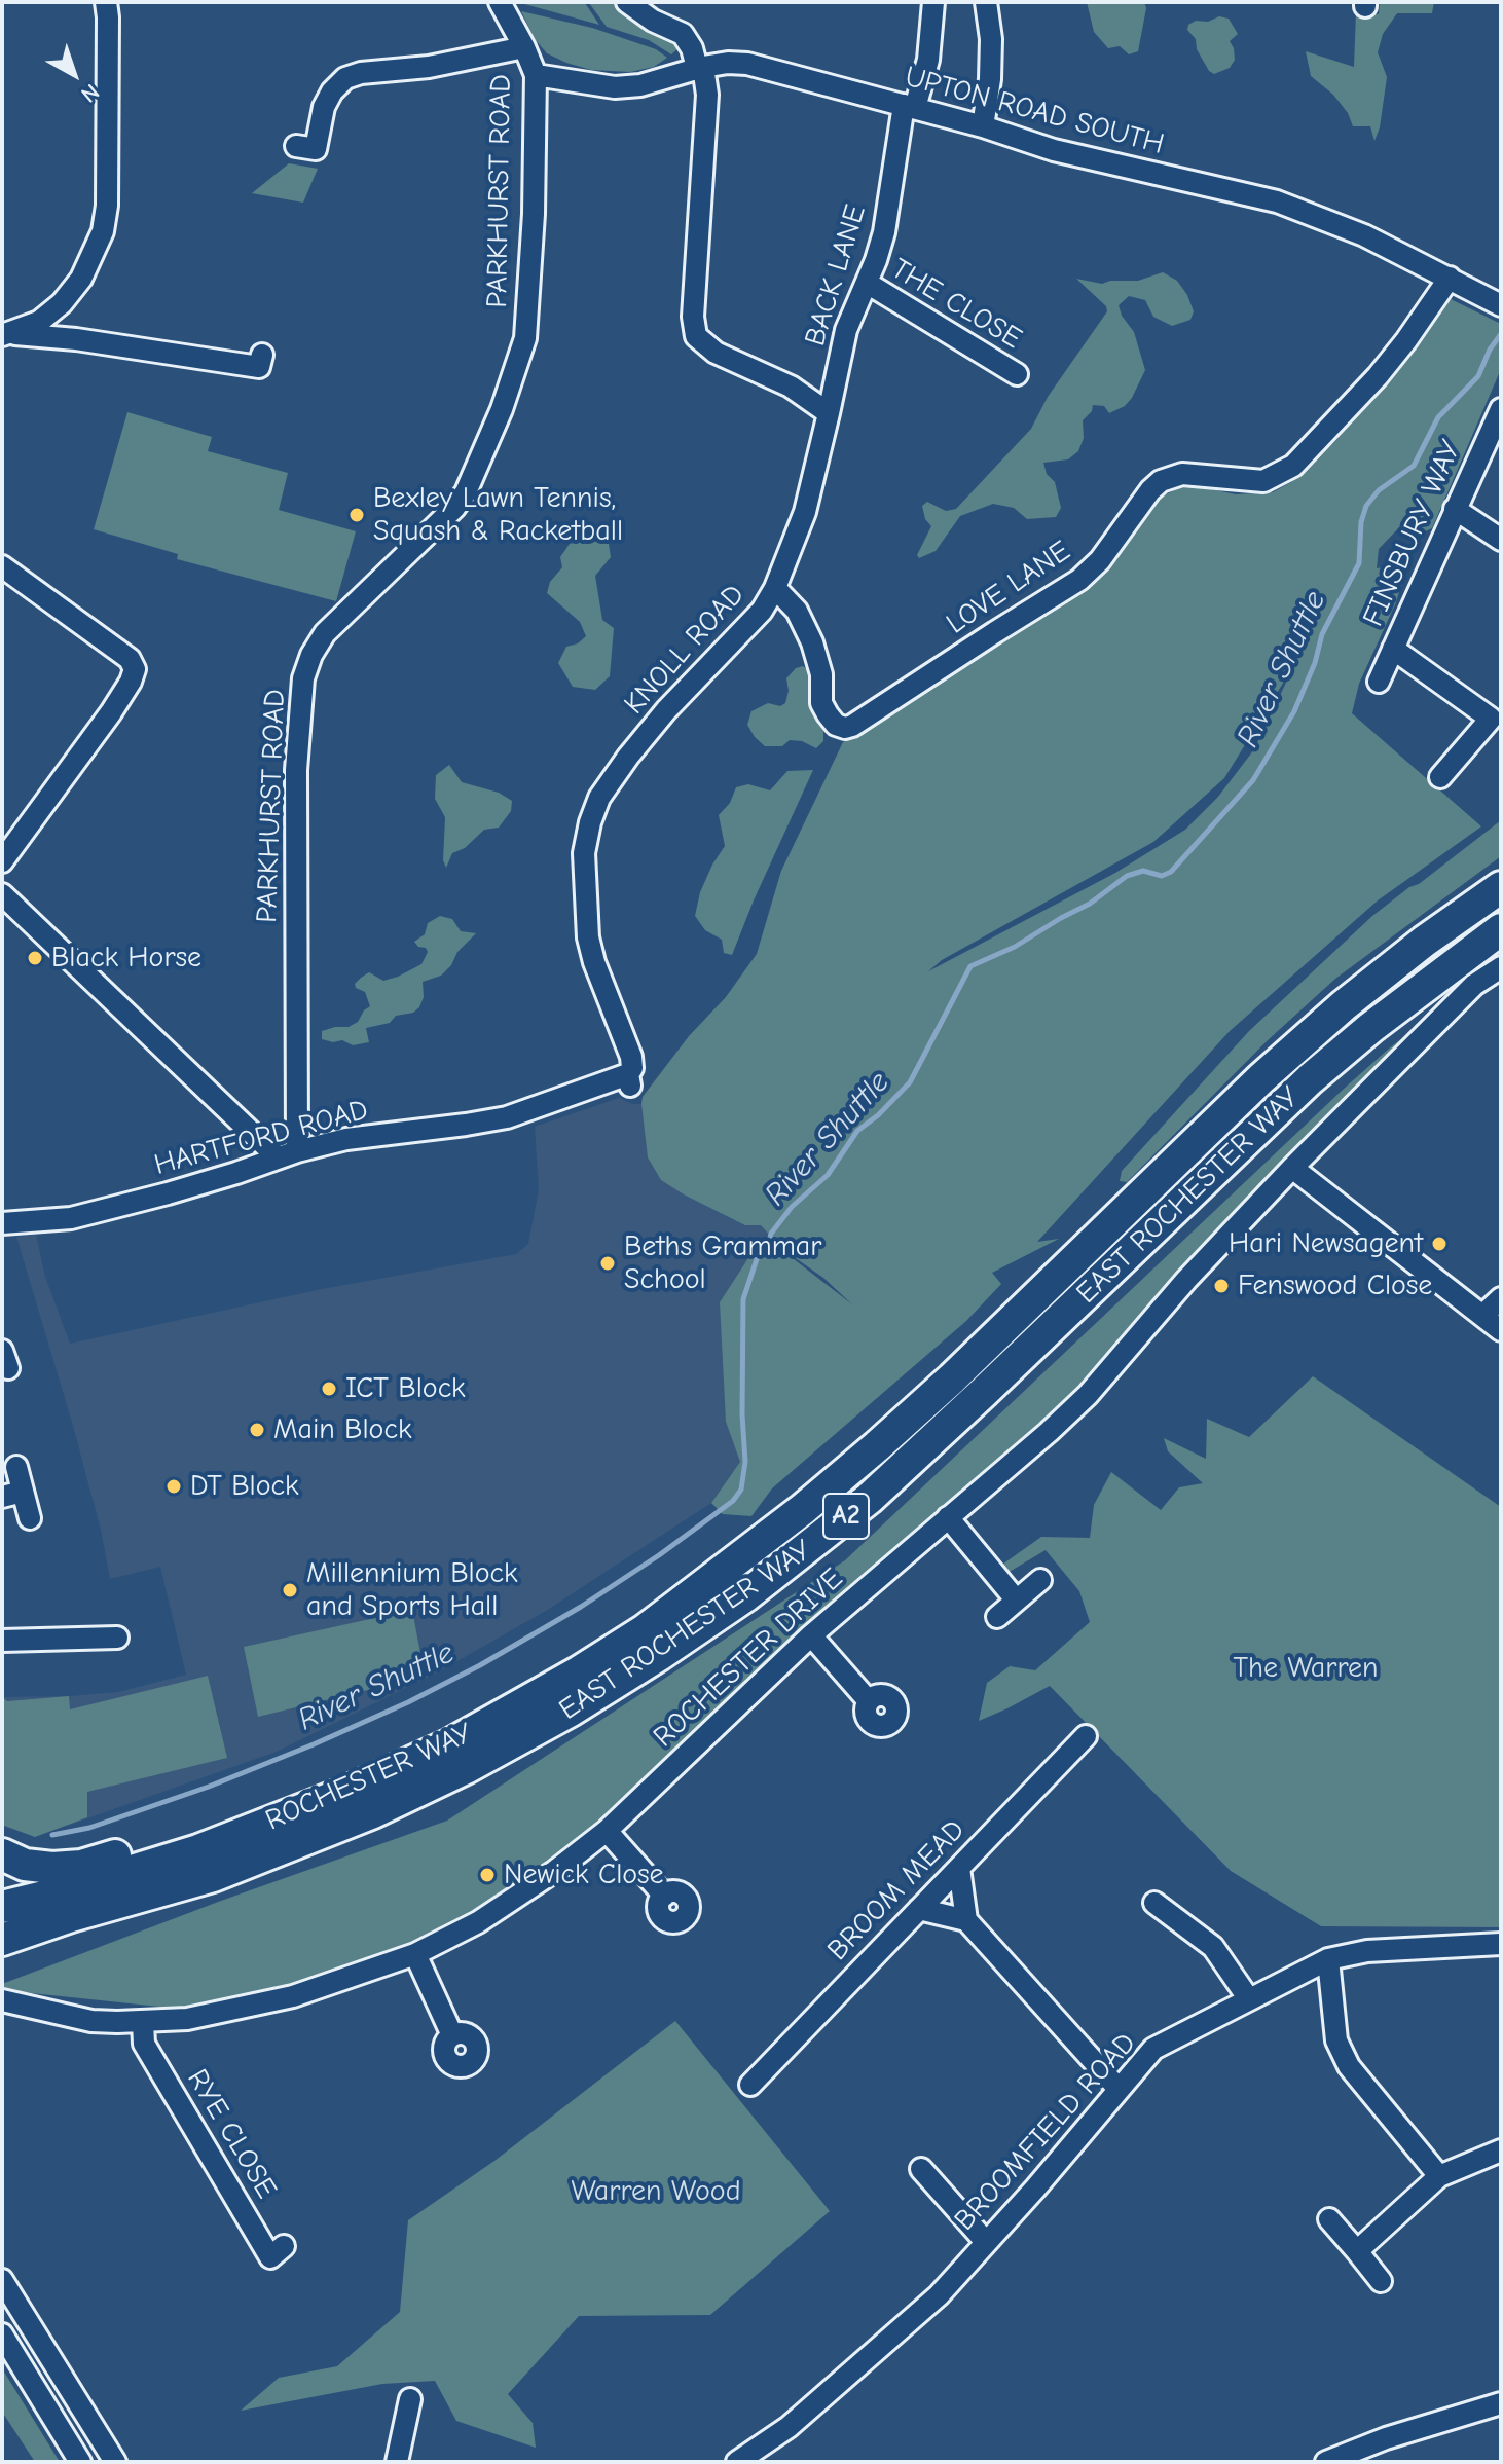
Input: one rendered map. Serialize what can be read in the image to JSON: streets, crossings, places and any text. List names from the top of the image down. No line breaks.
{"streets":{"highway":["EAST ROCHESTER WAY","A2","ROCHESTER WAY"],"street":["UPTON ROAD SOUTH","PARKHURST ROAD","BACK LANE","THE CLOSE","FINSBURY WAY","LOVE LANE","KNOLL ROAD","HARTFORD ROAD","ROCHESTER DRIVE","BROOM MEAD","BROOMFIELD ROAD","RYE CLOSE"]},"crossings":[["UPTON ROAD SOUTH","PARKHURST ROAD"],["UPTON ROAD SOUTH","BACK LANE"],["UPTON ROAD SOUTH","LOVE LANE"],["PARKHURST ROAD","HARTFORD ROAD"],["BACK LANE","THE CLOSE"],["BACK LANE","KNOLL ROAD"],["LOVE LANE","KNOLL ROAD"],["KNOLL ROAD","HARTFORD ROAD"],["EAST ROCHESTER WAY","A2"],["EAST ROCHESTER WAY","ROCHESTER WAY"],["ROCHESTER DRIVE","RYE CLOSE"]],"water":["River Shuttle"],"parks":["The Warren","Warren Wood"],"places":["Bexley Lawn Tennis, Squash & Racketball","Black Horse","Hari Newsagent","Beths Grammar School","Fenswood Close","ICT Block","Main Block","DT Block","Millennium Block and Sports Hall","Newick Close"],"north":"bottom right"}
